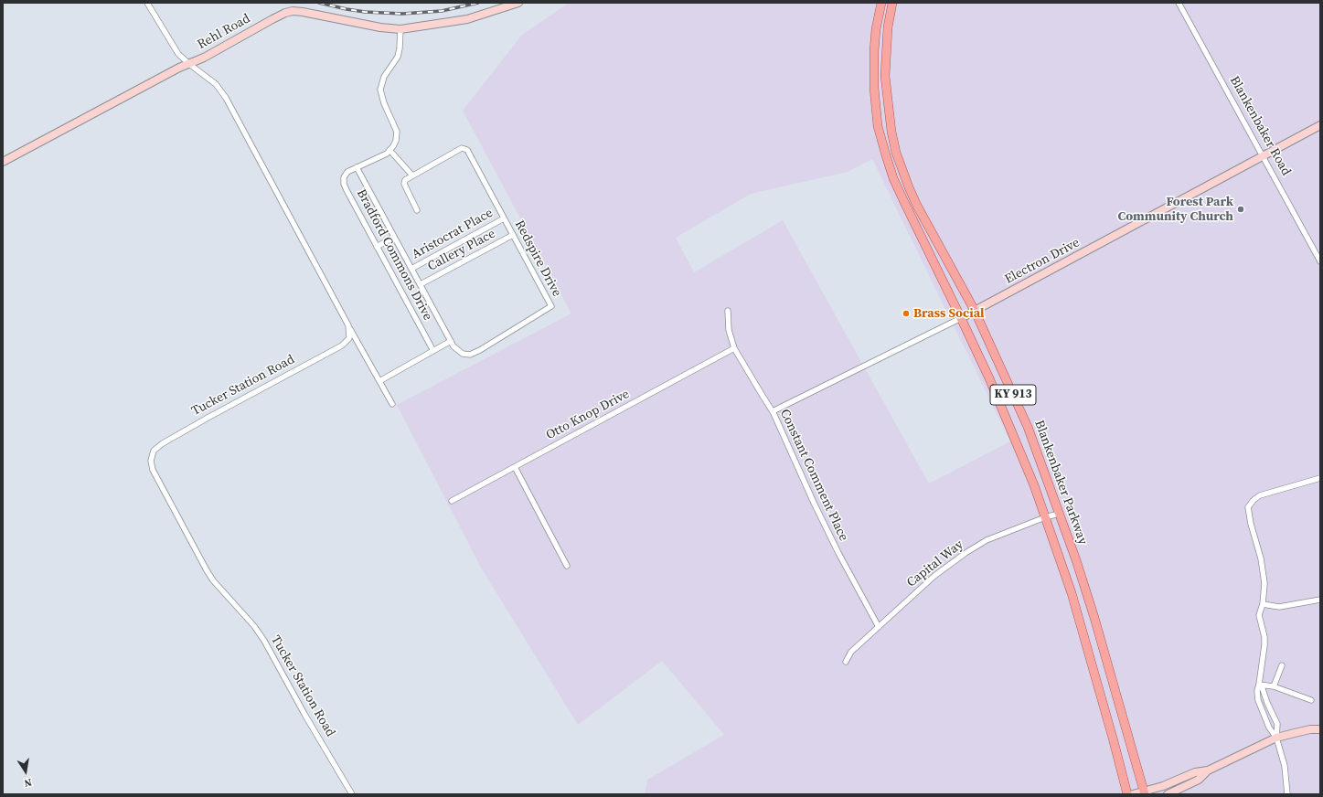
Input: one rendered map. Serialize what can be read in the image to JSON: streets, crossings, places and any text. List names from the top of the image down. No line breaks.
{"streets":{"main road":["KY 913","Blankenbaker Parkway"],"street":["Rehl Road","Blankenbaker Road","Aristocrat Place","Callery Place","Bradford Commons Drive","Redspire Drive","Electron Drive","Tucker Station Road","Otto Knop Drive","Constant Comment Place","Capital Way"]},"crossings":[["Blankenbaker Road","Electron Drive"],["Aristocrat Place","Redspire Drive"],["Callery Place","Redspire Drive"],["Bradford Commons Drive","Redspire Drive"],["Electron Drive","Constant Comment Place"],["Electron Drive","Blankenbaker Parkway"],["Otto Knop Drive","Constant Comment Place"],["Constant Comment Place","Capital Way"],["Blankenbaker Parkway","Capital Way"]],"places":["Forest Park Community Church","Brass Social"],"north":"bottom"}
